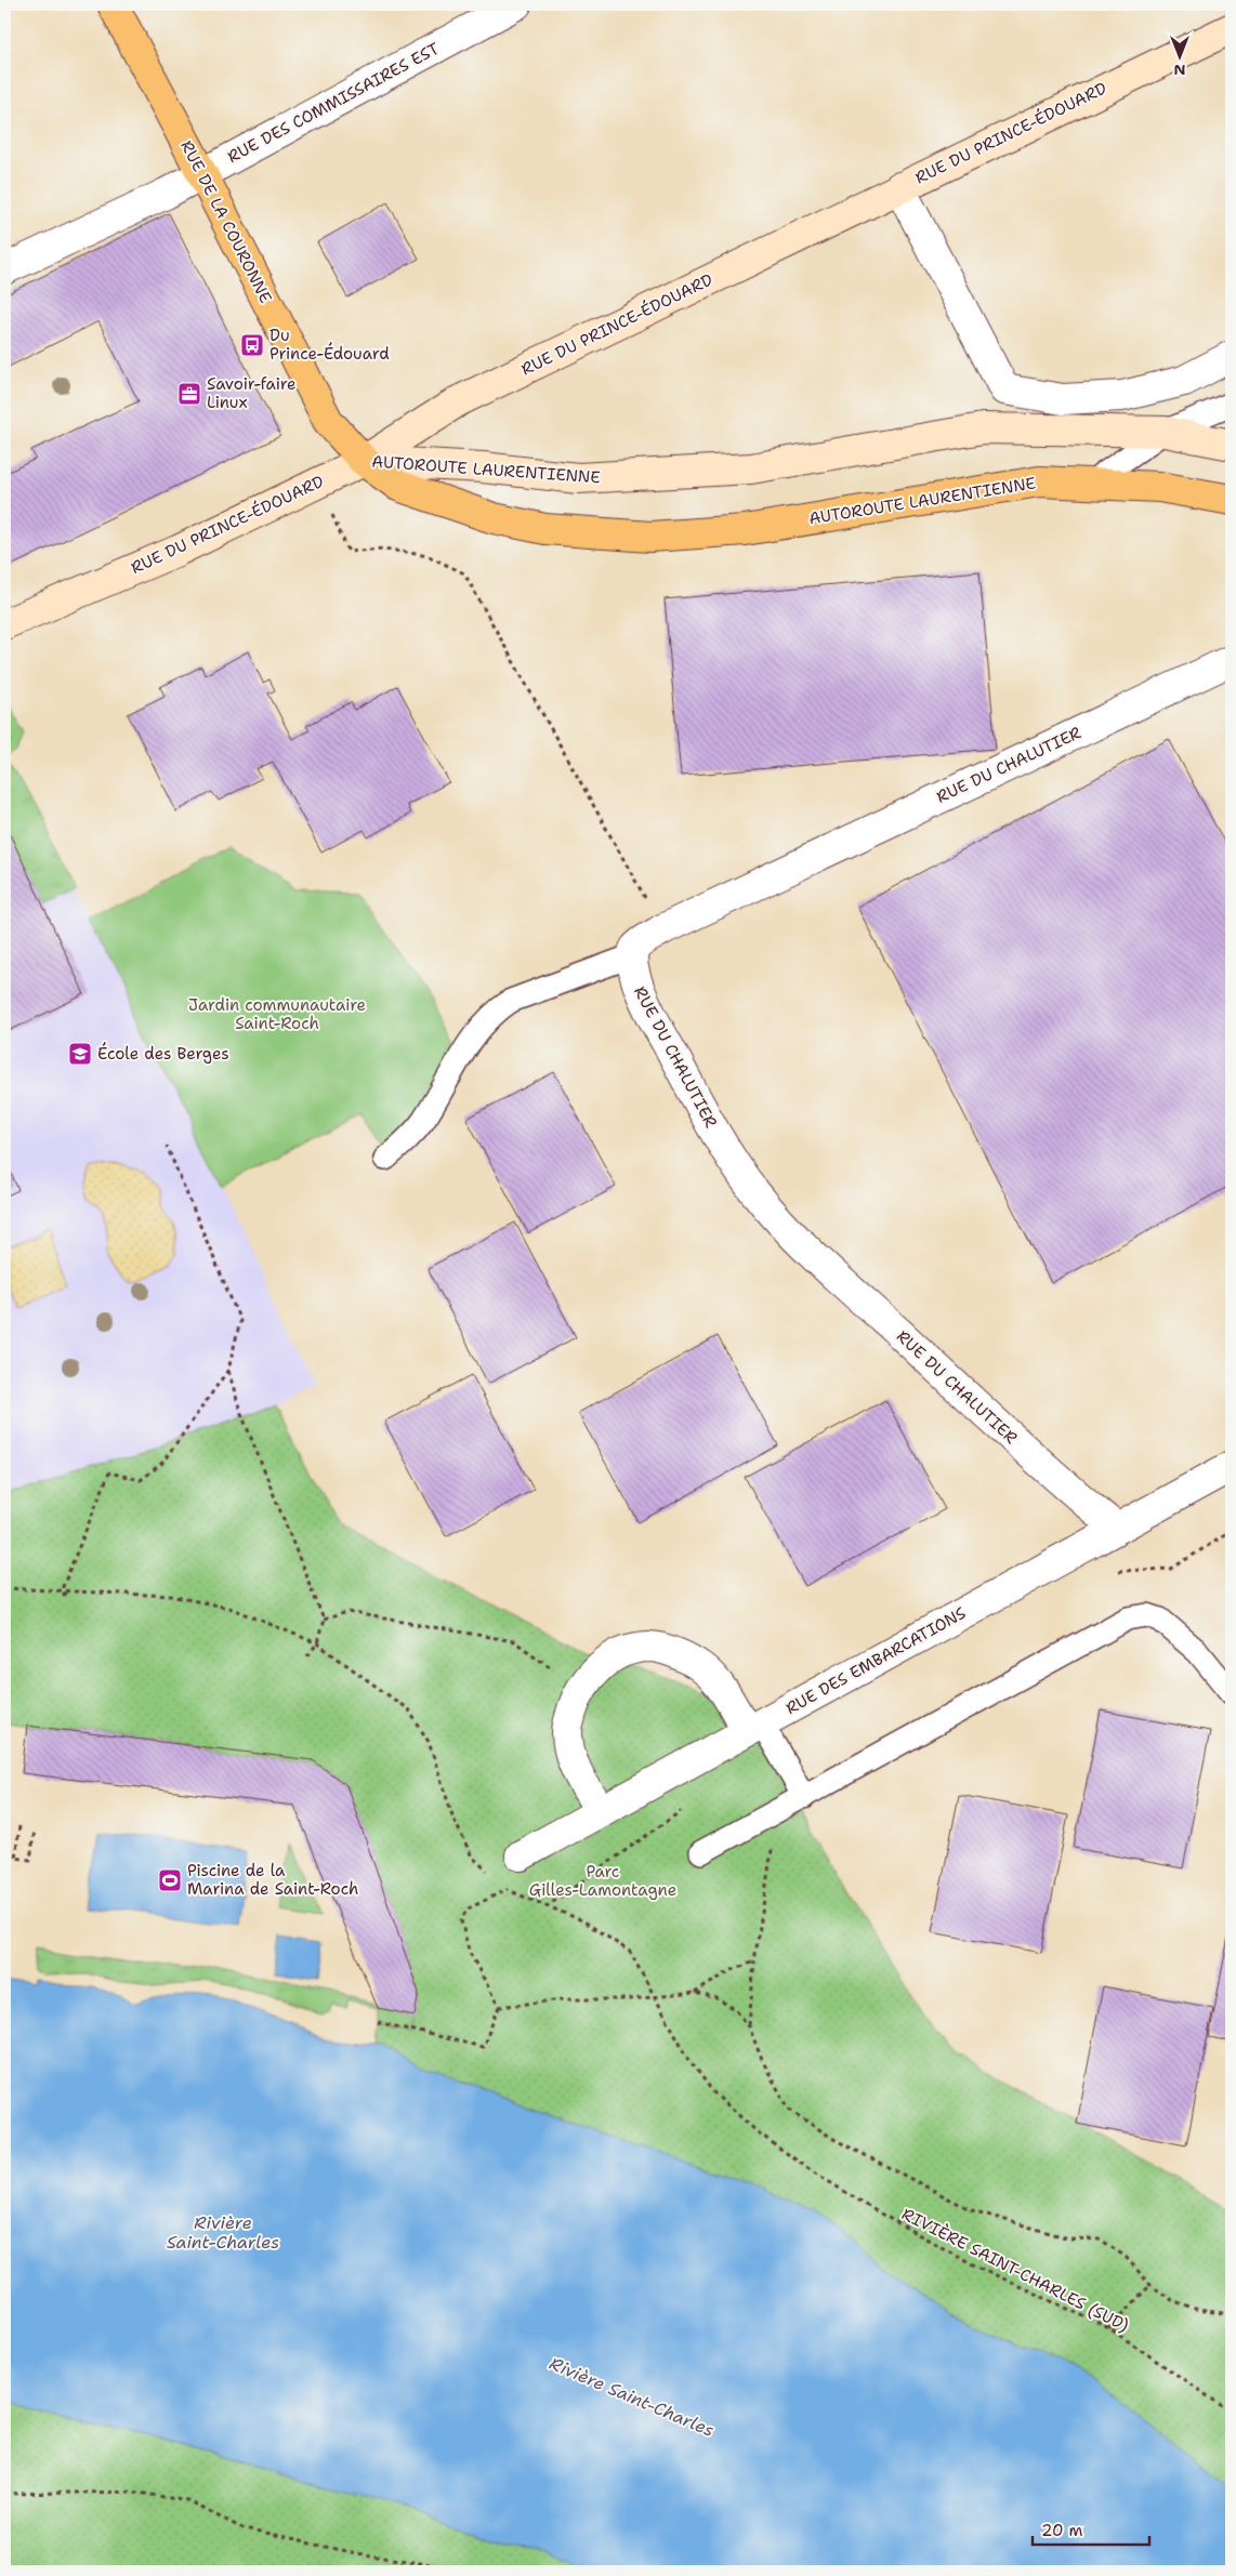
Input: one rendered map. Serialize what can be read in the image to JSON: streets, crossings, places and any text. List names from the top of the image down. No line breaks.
{"streets":{"main road":["RUE DE LA COURONNE","AUTOROUTE LAURENTIENNE"],"street":["RUE DES COMMISSAIRES EST","RUE DU PRINCE-ÉDOUARD","RUE DU CHALUTIER","RUE DES EMBARCATIONS"],"path":["RIVIÈRE SAINT-CHARLES (SUD)"]},"crossings":[["RUE DES COMMISSAIRES EST","RUE DE LA COURONNE"],["RUE DU PRINCE-ÉDOUARD","RUE DE LA COURONNE"],["RUE DU PRINCE-ÉDOUARD","AUTOROUTE LAURENTIENNE"],["RUE DE LA COURONNE","AUTOROUTE LAURENTIENNE"],["RUE DU CHALUTIER","RUE DES EMBARCATIONS"]],"water":["Rivière Saint-Charles"],"parks":["Jardin communautaire Saint-Roch","Parc Gilles-Lamontagne"],"places":{"bus stop":["Du Prince-Édouard"],"office":["Savoir-faire Linux"],"school or university":["École des Berges"],"sports":["Piscine de la Marina de Saint-Roch"]},"scale_bar":"20 m","north":"bottom"}
